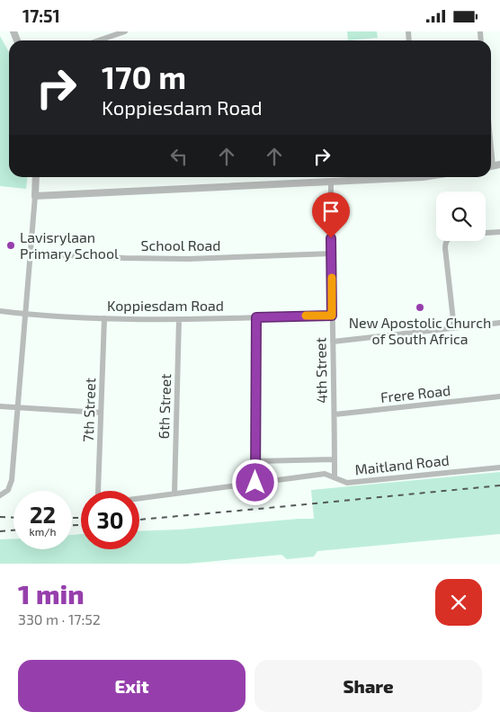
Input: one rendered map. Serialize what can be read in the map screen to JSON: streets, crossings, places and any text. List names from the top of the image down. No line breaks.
{"streets":{"street":["School Road","Koppiesdam Road","4th Street","Frere Road","6th Street","7th Street","Maitland Road"]},"crossings":[["School Road","4th Street"],["Koppiesdam Road","4th Street"],["Koppiesdam Road","6th Street"],["Koppiesdam Road","7th Street"],["4th Street","Frere Road"],["4th Street","Maitland Road"],["6th Street","Maitland Road"]],"places":["Lavisrylaan Primary School","New Apostolic Church of South Africa"],"page":{"status":"17:51","turn":["170 m","Koppiesdam Road"],"speed":"22 km/h","limit":"30","heading":["1 min","330 m · 17:52"],"buttons":["Exit","Share"]}}
